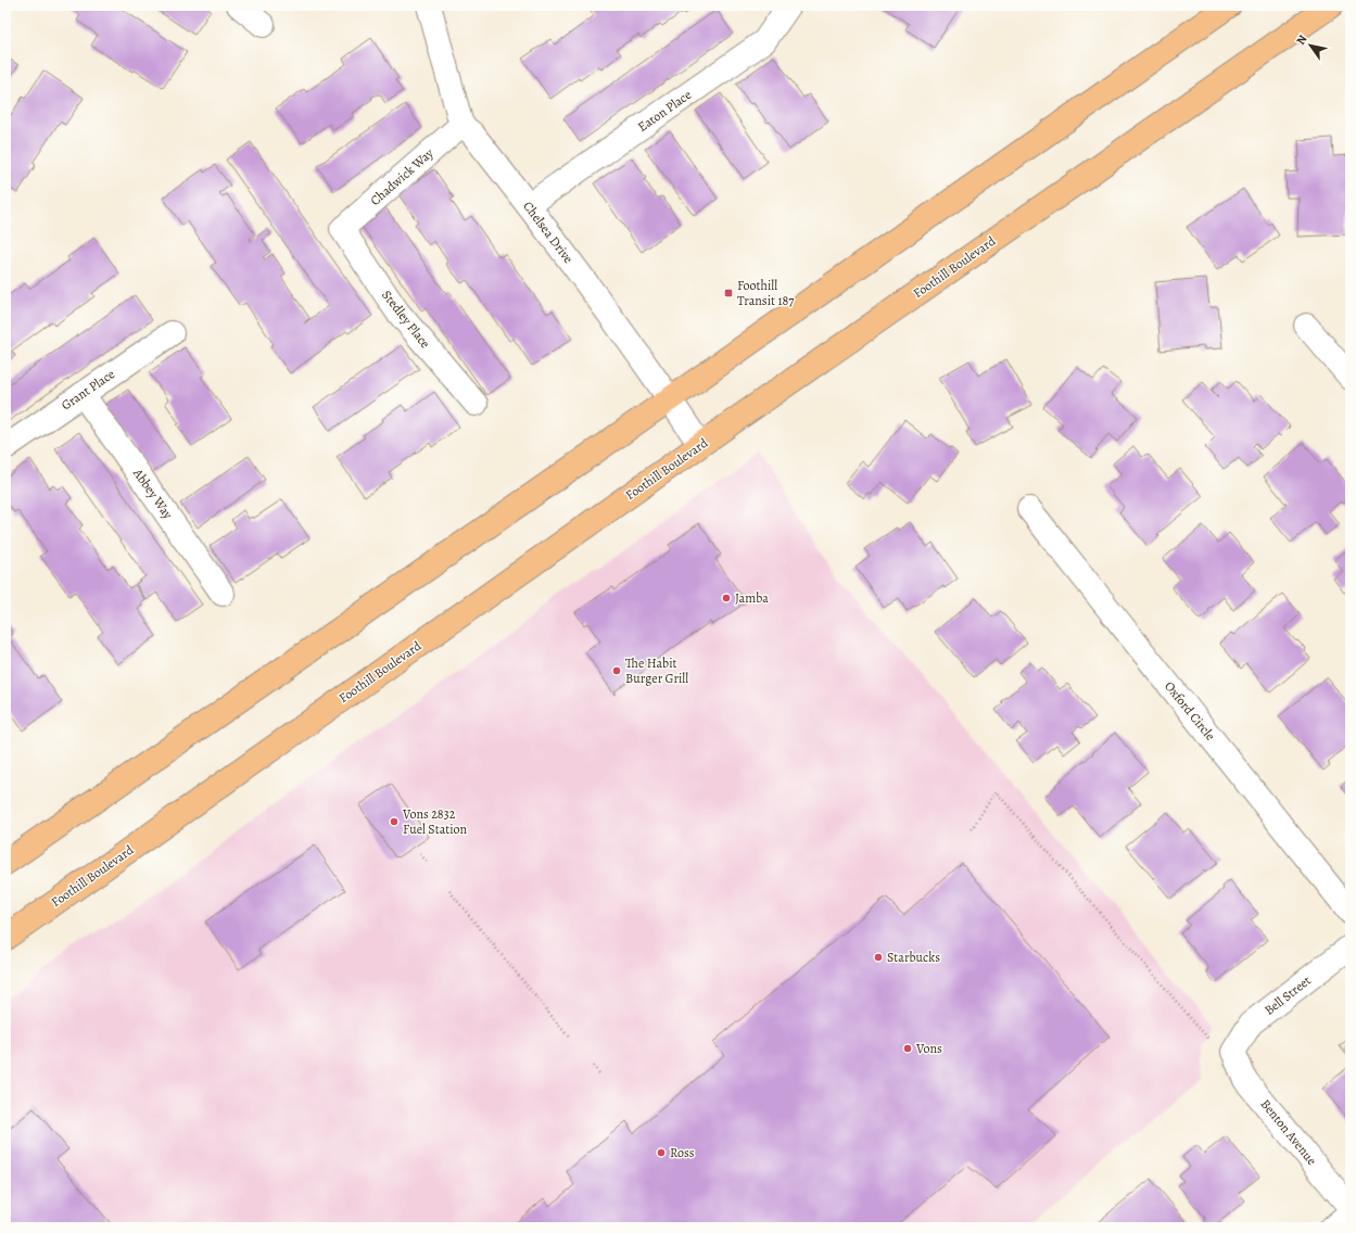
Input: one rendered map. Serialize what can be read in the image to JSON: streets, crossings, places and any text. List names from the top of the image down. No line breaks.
{"streets":{"main road":["Foothill Boulevard"],"street":["Eaton Place","Chadwick Way","Chelsea Drive","Stedley Place","Grant Place","Abbey Way","Oxford Circle","Bell Street","Benton Avenue"]},"crossings":[["Eaton Place","Chelsea Drive"],["Chadwick Way","Chelsea Drive"],["Chadwick Way","Stedley Place"],["Chelsea Drive","Foothill Boulevard"],["Grant Place","Abbey Way"],["Bell Street","Benton Avenue"]],"places":{"transit":["Foothill Transit 187"],"other":["Jamba","The Habit Burger Grill","Vons 2832 Fuel Station","Starbucks","Vons","Ross"]},"north":"top left"}
